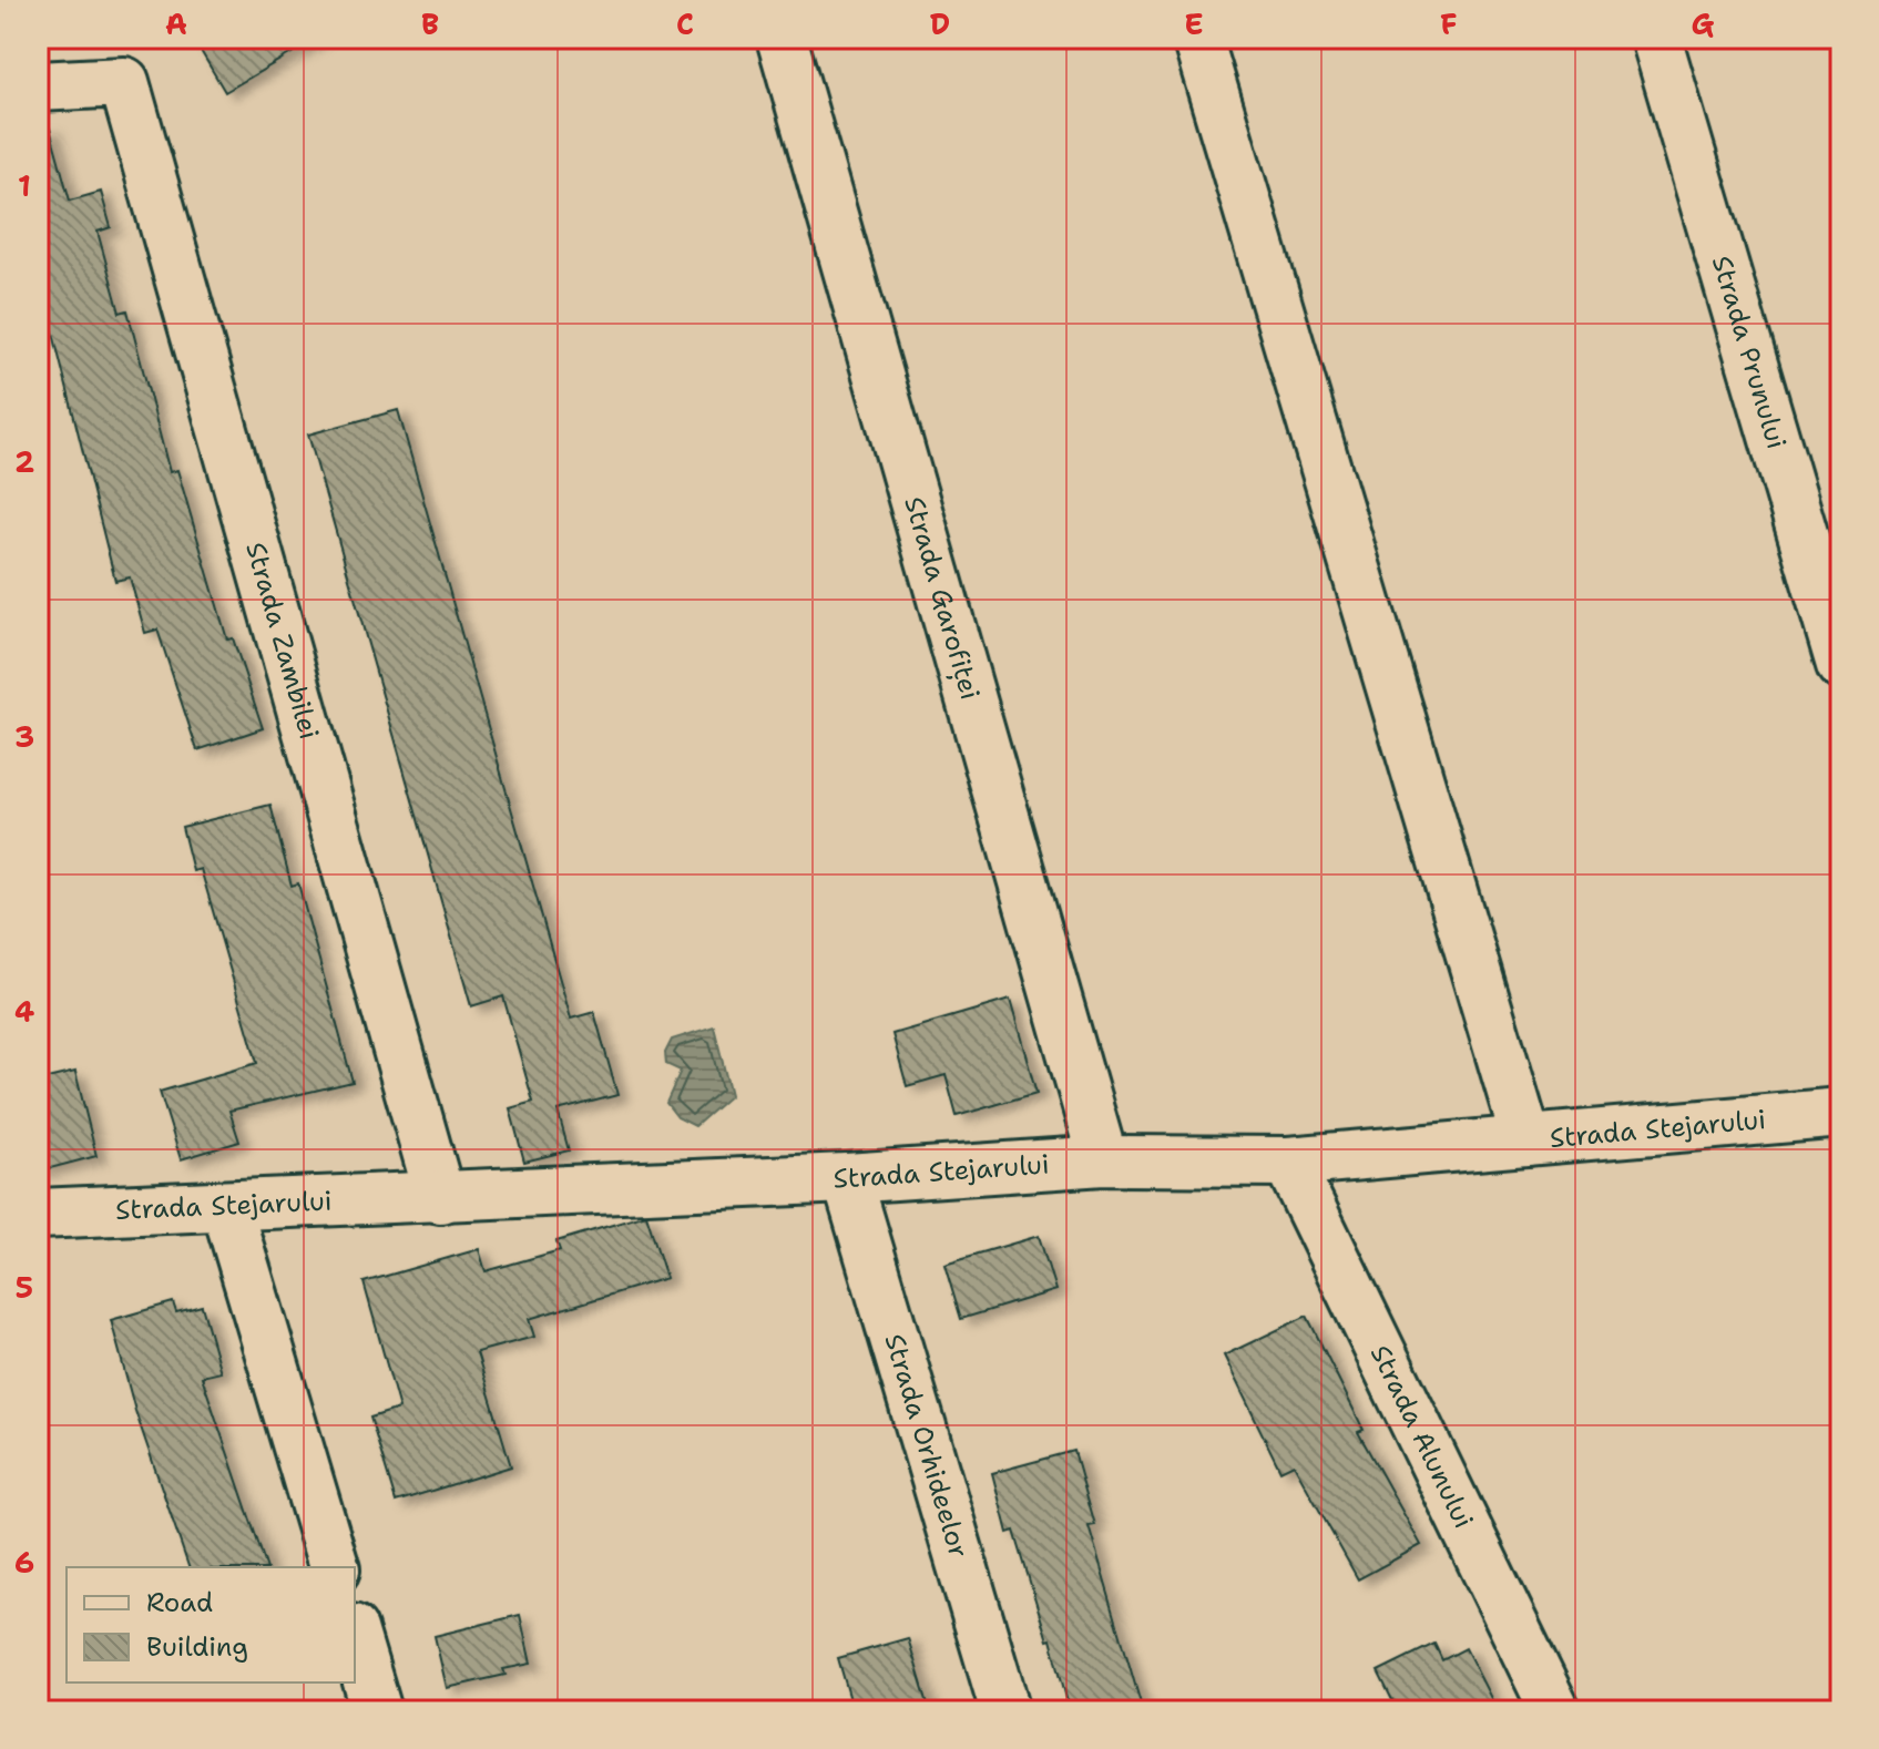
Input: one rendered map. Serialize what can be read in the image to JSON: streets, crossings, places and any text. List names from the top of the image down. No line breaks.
{"streets":{"street":["Strada Prunului","Strada Garofiței","Strada Zambilei","Strada Stejarului","Strada Alunului","Strada Orhideelor"]},"crossings":[["Strada Garofiței","Strada Stejarului"],["Strada Zambilei","Strada Stejarului"],["Strada Stejarului","Strada Alunului"],["Strada Stejarului","Strada Orhideelor"]],"legend":["Road","Building"],"grid":{"columns":["A","B","C","D","E","F","G"],"rows":["1","2","3","4","5","6"]}}
